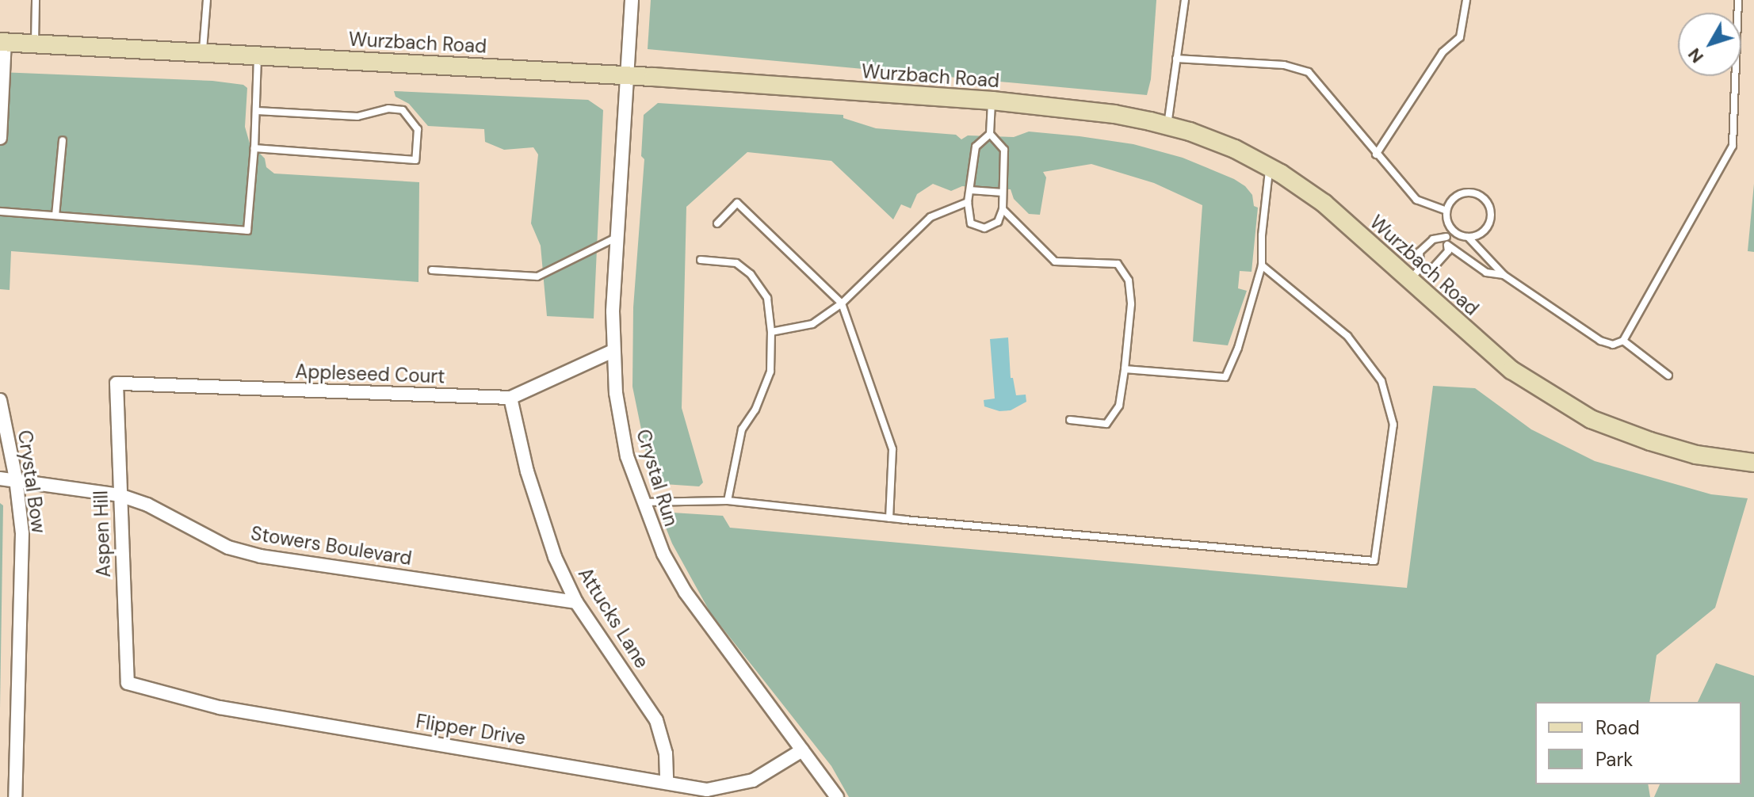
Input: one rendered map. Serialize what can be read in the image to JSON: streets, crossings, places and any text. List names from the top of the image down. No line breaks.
{"streets":{"main road":["Wurzbach Road"],"street":["Appleseed Court","Crystal Run","Crystal Bow","Aspen Hill","Stowers Boulevard","Attucks Lane","Flipper Drive"]},"crossings":[["Wurzbach Road","Crystal Run"],["Appleseed Court","Crystal Run"],["Appleseed Court","Aspen Hill"],["Appleseed Court","Attucks Lane"],["Crystal Run","Flipper Drive"],["Crystal Bow","Stowers Boulevard"],["Aspen Hill","Stowers Boulevard"],["Aspen Hill","Flipper Drive"],["Stowers Boulevard","Attucks Lane"],["Attucks Lane","Flipper Drive"]],"legend":["Road","Park"],"north":"bottom left"}
